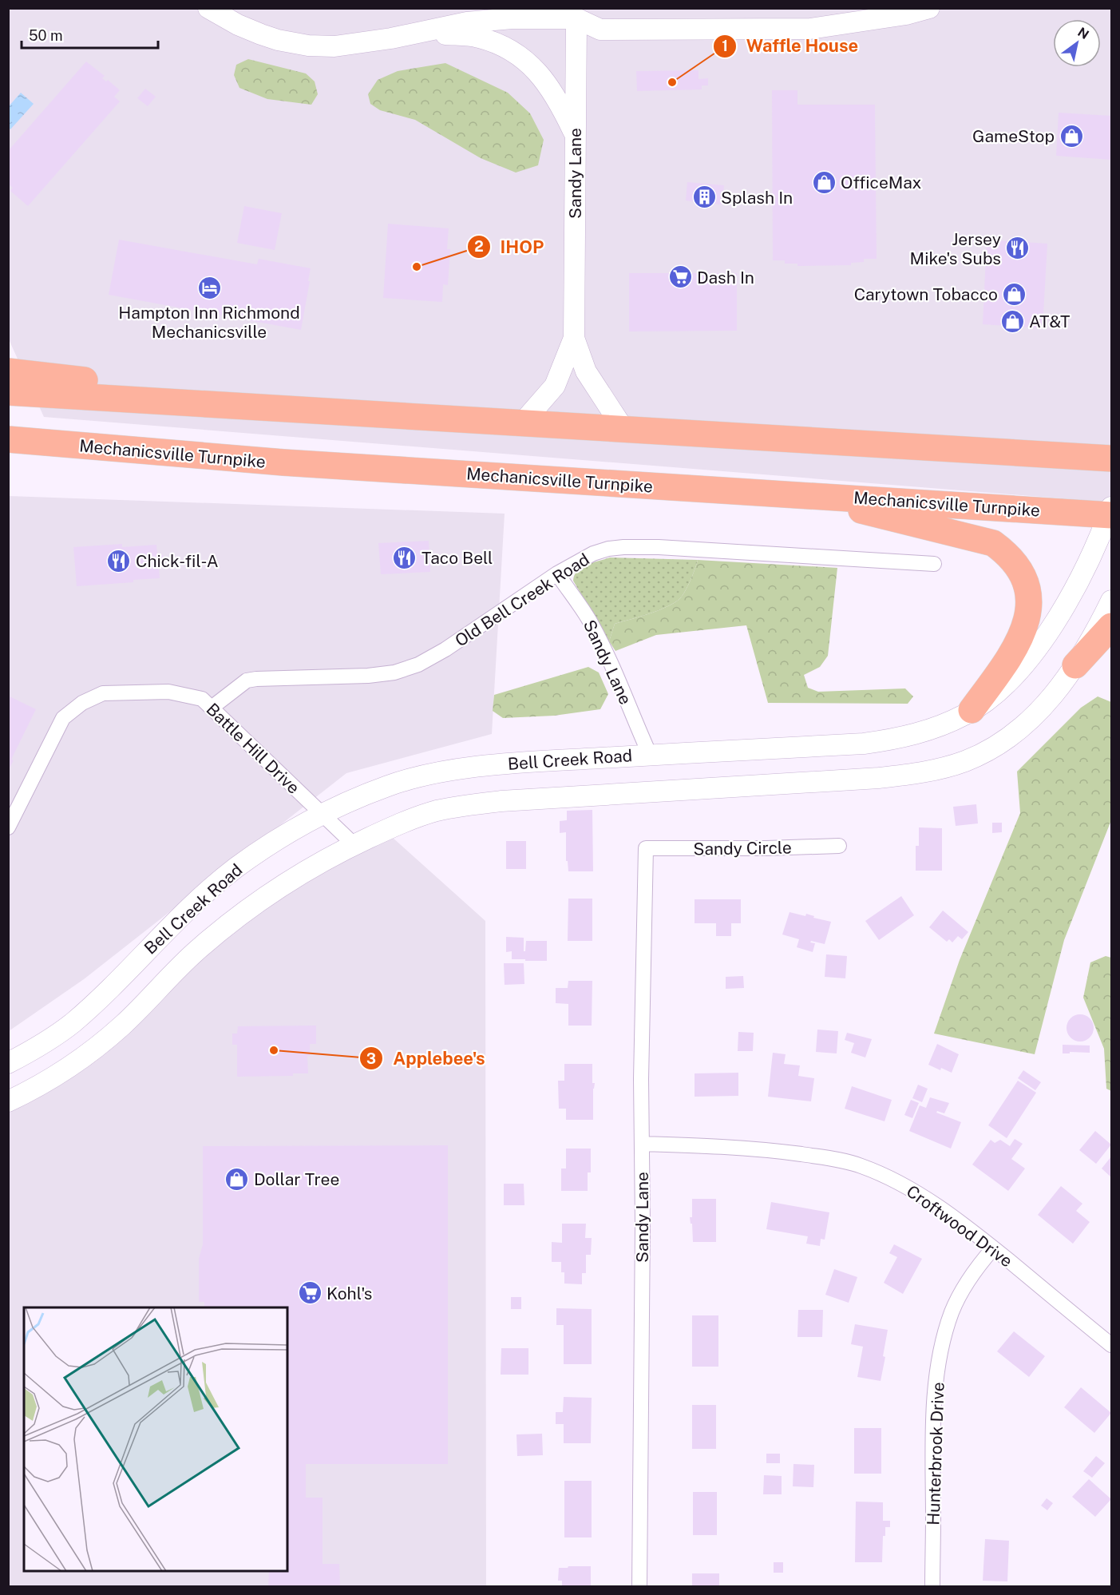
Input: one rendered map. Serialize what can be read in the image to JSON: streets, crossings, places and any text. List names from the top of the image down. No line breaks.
{"streets":{"highway":["Mechanicsville Turnpike"],"main road":["Sandy Lane","Bell Creek Road"],"street":["Old Bell Creek Road","Battle Hill Drive","Sandy Circle","Croftwood Drive","Hunterbrook Drive"]},"crossings":[["Sandy Lane","Old Bell Creek Road"],["Sandy Lane","Bell Creek Road"],["Sandy Lane","Sandy Circle"],["Sandy Lane","Croftwood Drive"],["Mechanicsville Turnpike","Bell Creek Road"],["Old Bell Creek Road","Battle Hill Drive"],["Battle Hill Drive","Bell Creek Road"],["Croftwood Drive","Hunterbrook Drive"]],"places":{"other":["Waffle House","IHOP","Applebee's"],"shop":["GameStop","OfficeMax","Carytown Tobacco","AT&T","Dollar Tree"],"building":["Splash In"],"restaurant":["Jersey Mike's Subs","Taco Bell","Chick-fil-A"],"supermarket":["Dash In","Kohl's"],"hotel":["Hampton Inn Richmond Mechanicsville"]},"scale_bar":"50 m","north":"top right"}
